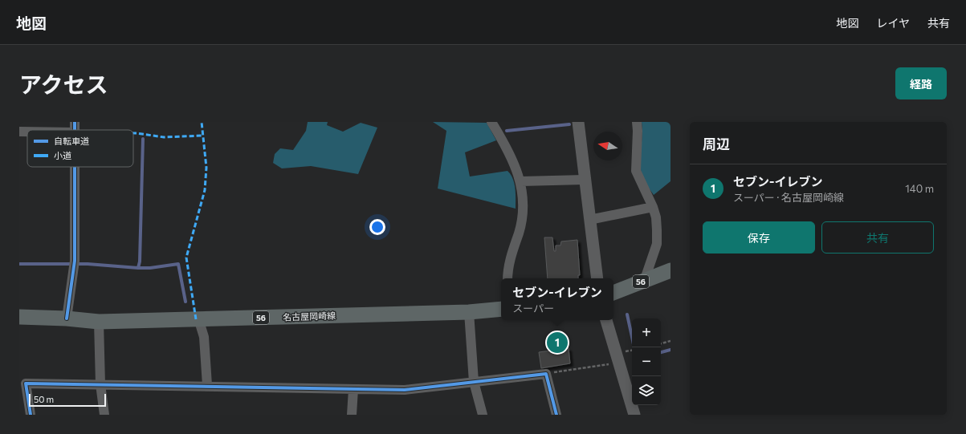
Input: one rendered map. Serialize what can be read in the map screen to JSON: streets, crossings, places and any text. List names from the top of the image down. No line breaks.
{"streets":{"main road":["56","名古屋岡崎線"]},"legend":["自転車道","小道"],"scale_bar":"50 m","north":"left","page":{"header":"地図","nav":["地図","レイヤ","共有"],"title":"アクセス","buttons":["経路",["保存","共有"]],"heading":"周辺","list":[{"mark":"1","name":"セブン-イレブン","note":"スーパー · 名古屋岡崎線","value":"140 m"}],"popup":["セブン-イレブン","スーパー"],"map_buttons":["+","−"],"pins":"1","scale":"50 m"}}
